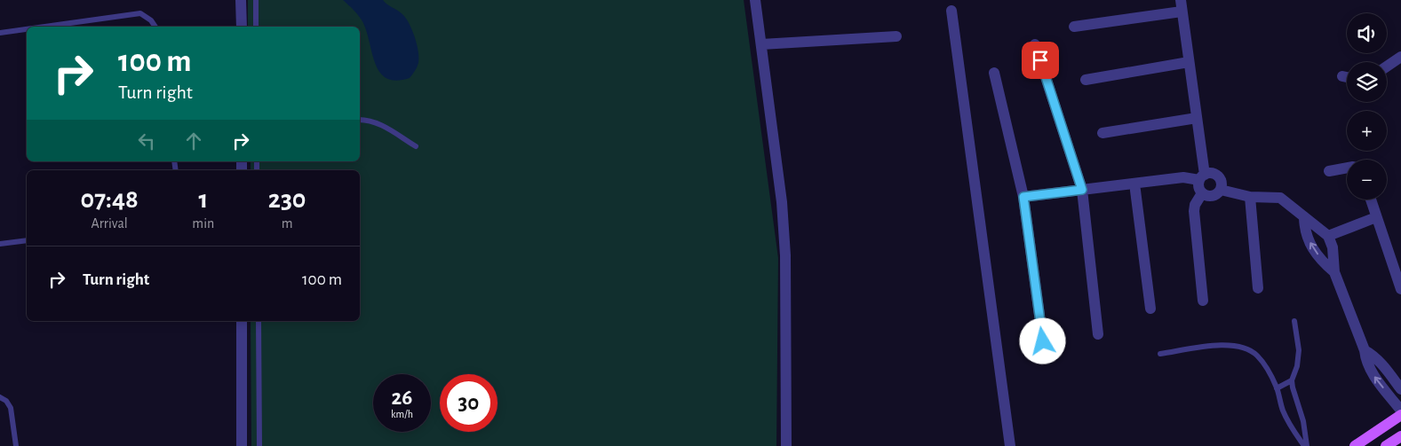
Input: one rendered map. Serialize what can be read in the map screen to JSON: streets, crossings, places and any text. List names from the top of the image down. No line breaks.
{"page":{"map_buttons":["+","−"],"turn":["100 m","Turn right"],"eta":["07:48","Arrival","1","min","230","m"],"list":[{"name":"Turn right","value":"100 m"}],"speed":"26 km/h","limit":"30"}}
